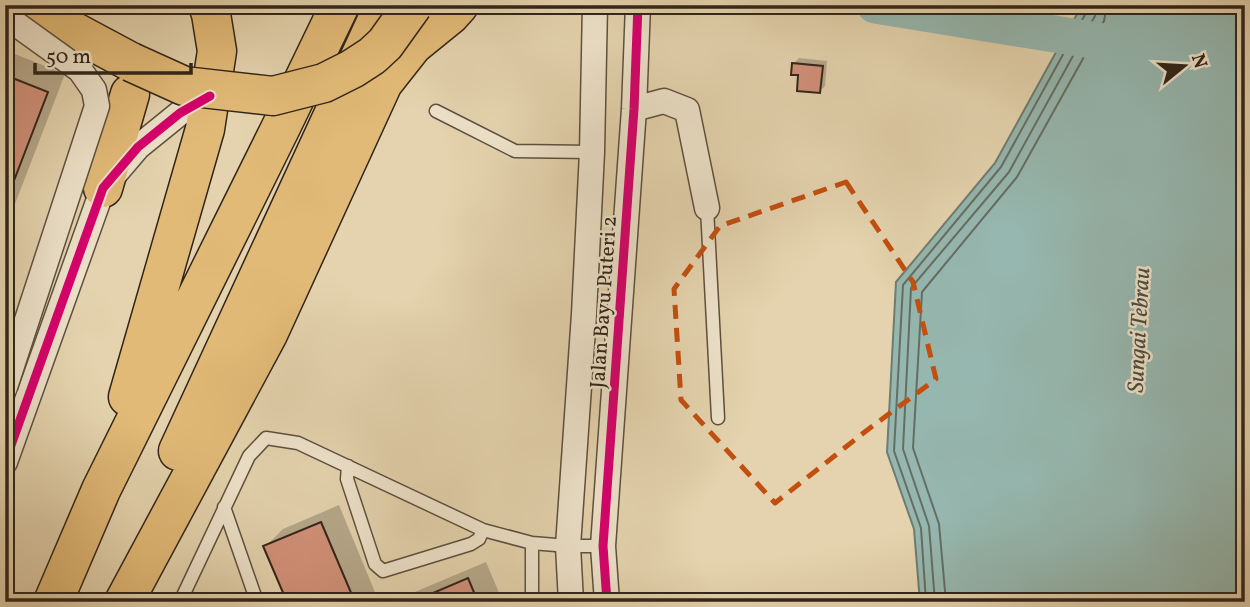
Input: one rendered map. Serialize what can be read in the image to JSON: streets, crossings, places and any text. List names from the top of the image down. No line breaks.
{"streets":{"street":["Jalan Bayu Puteri 2"]},"water":["Sungai Tebrau"],"scale_bar":"50 m","north":"right"}
